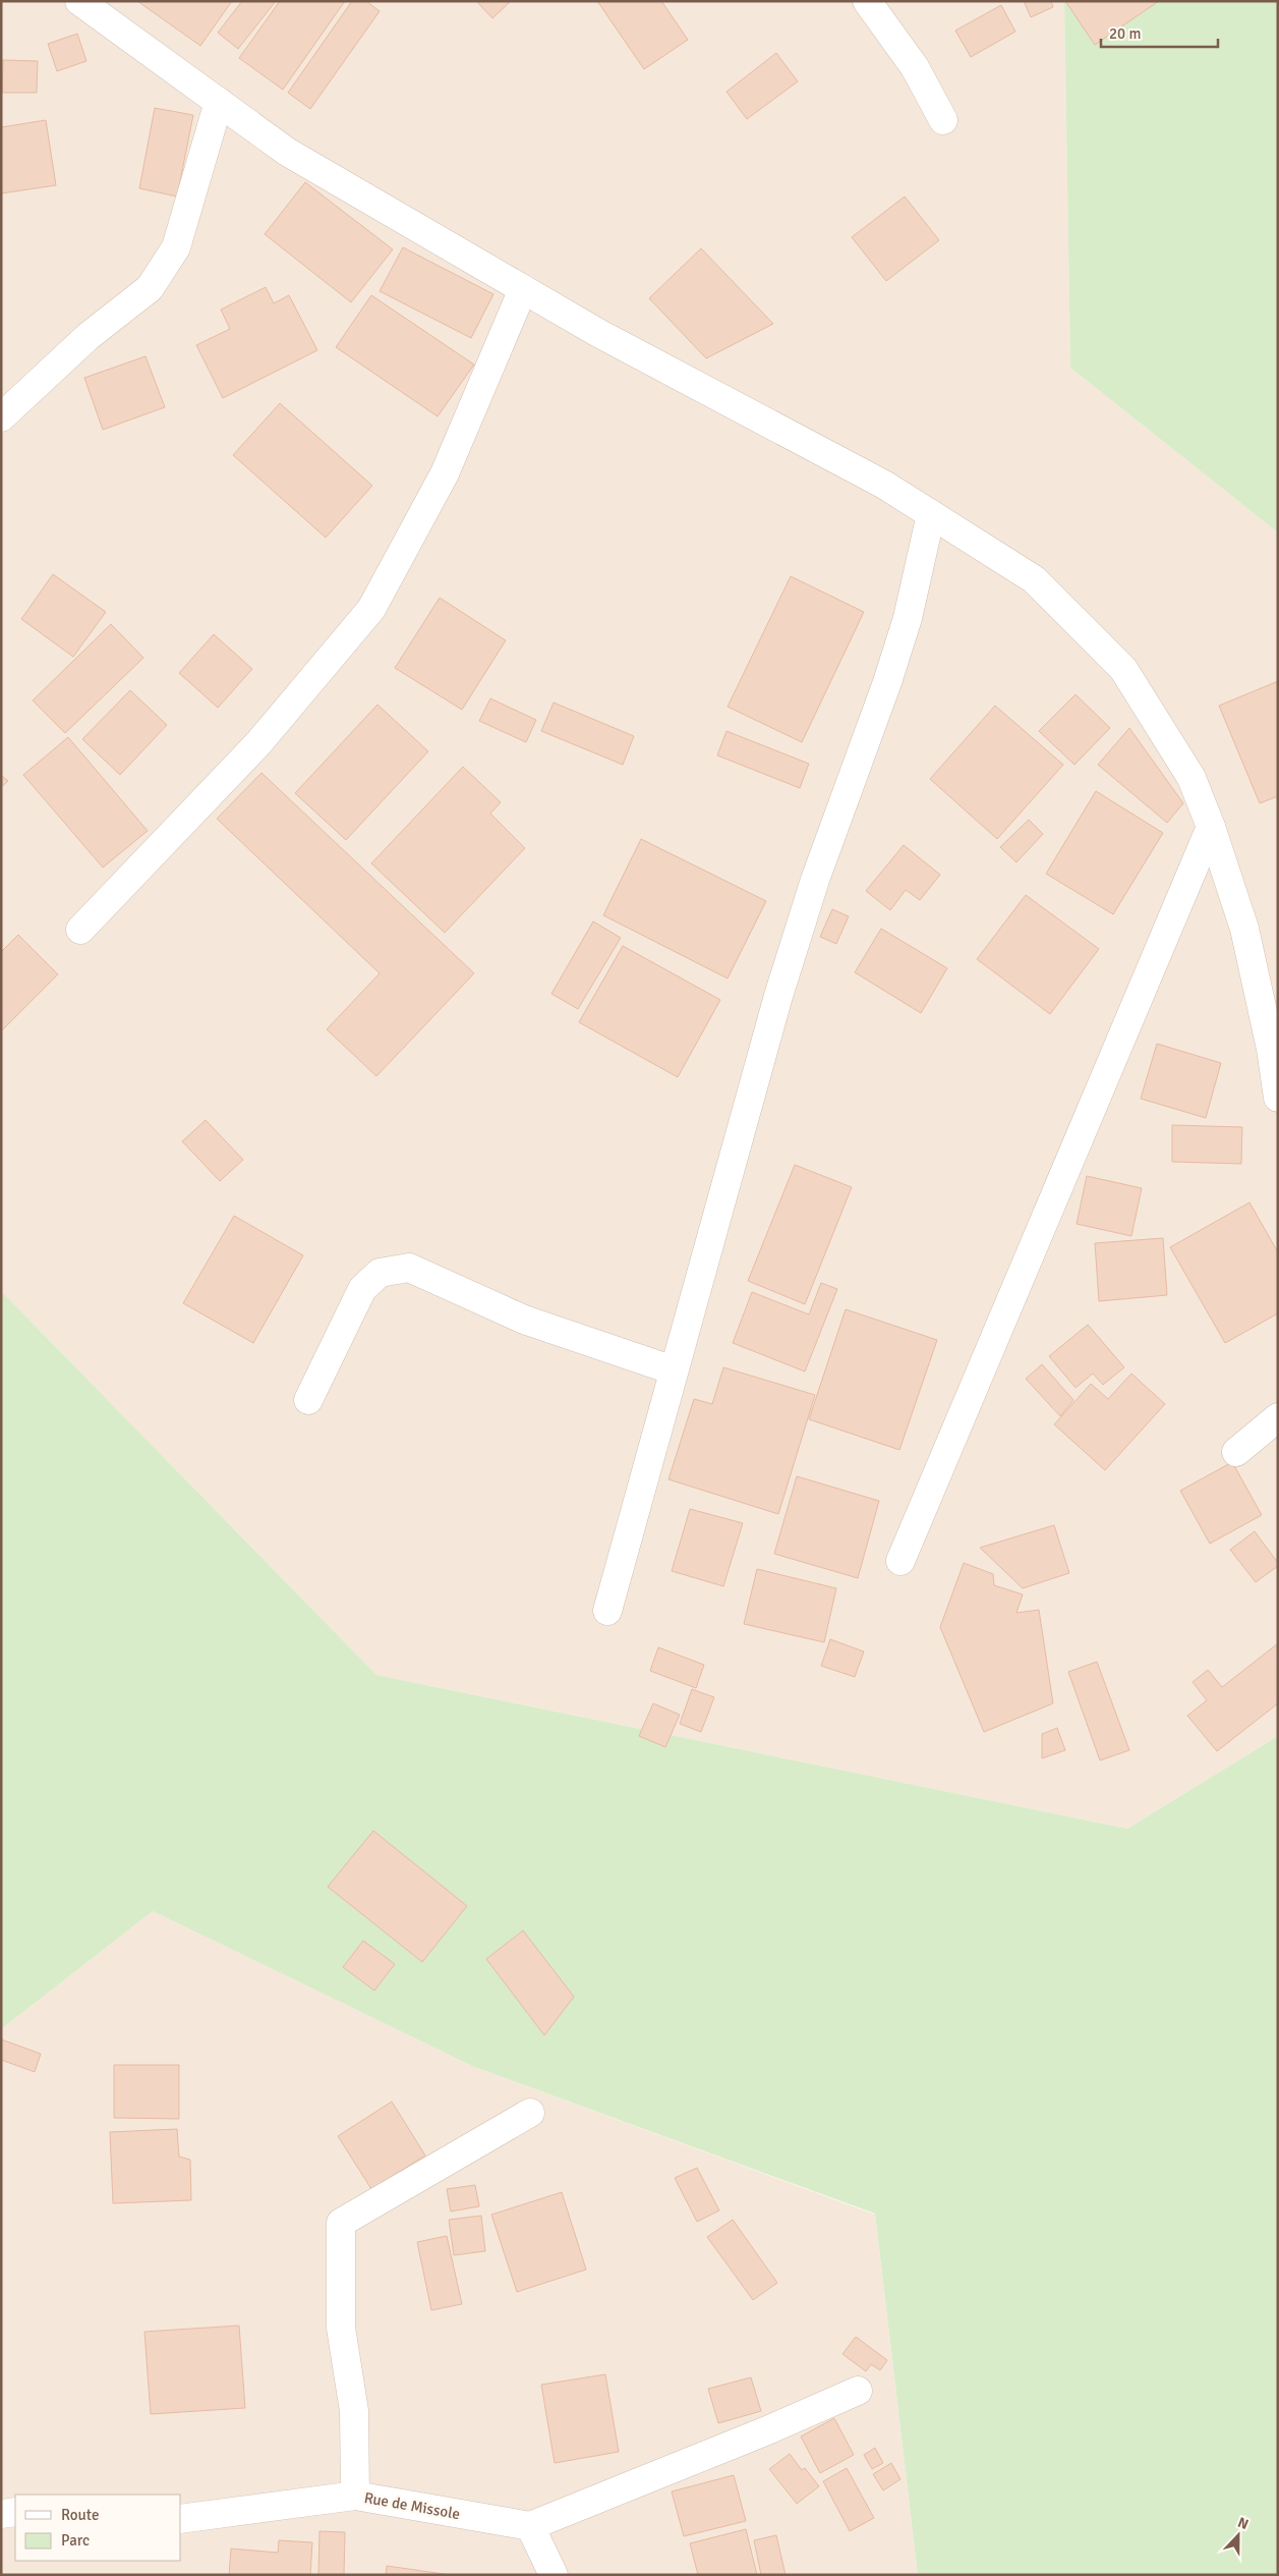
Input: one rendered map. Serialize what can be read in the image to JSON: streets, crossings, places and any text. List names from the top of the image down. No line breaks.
{"streets":{"street":["Rue de Missole"]},"legend":["Route","Parc"],"scale_bar":"20 m","north":"top"}
